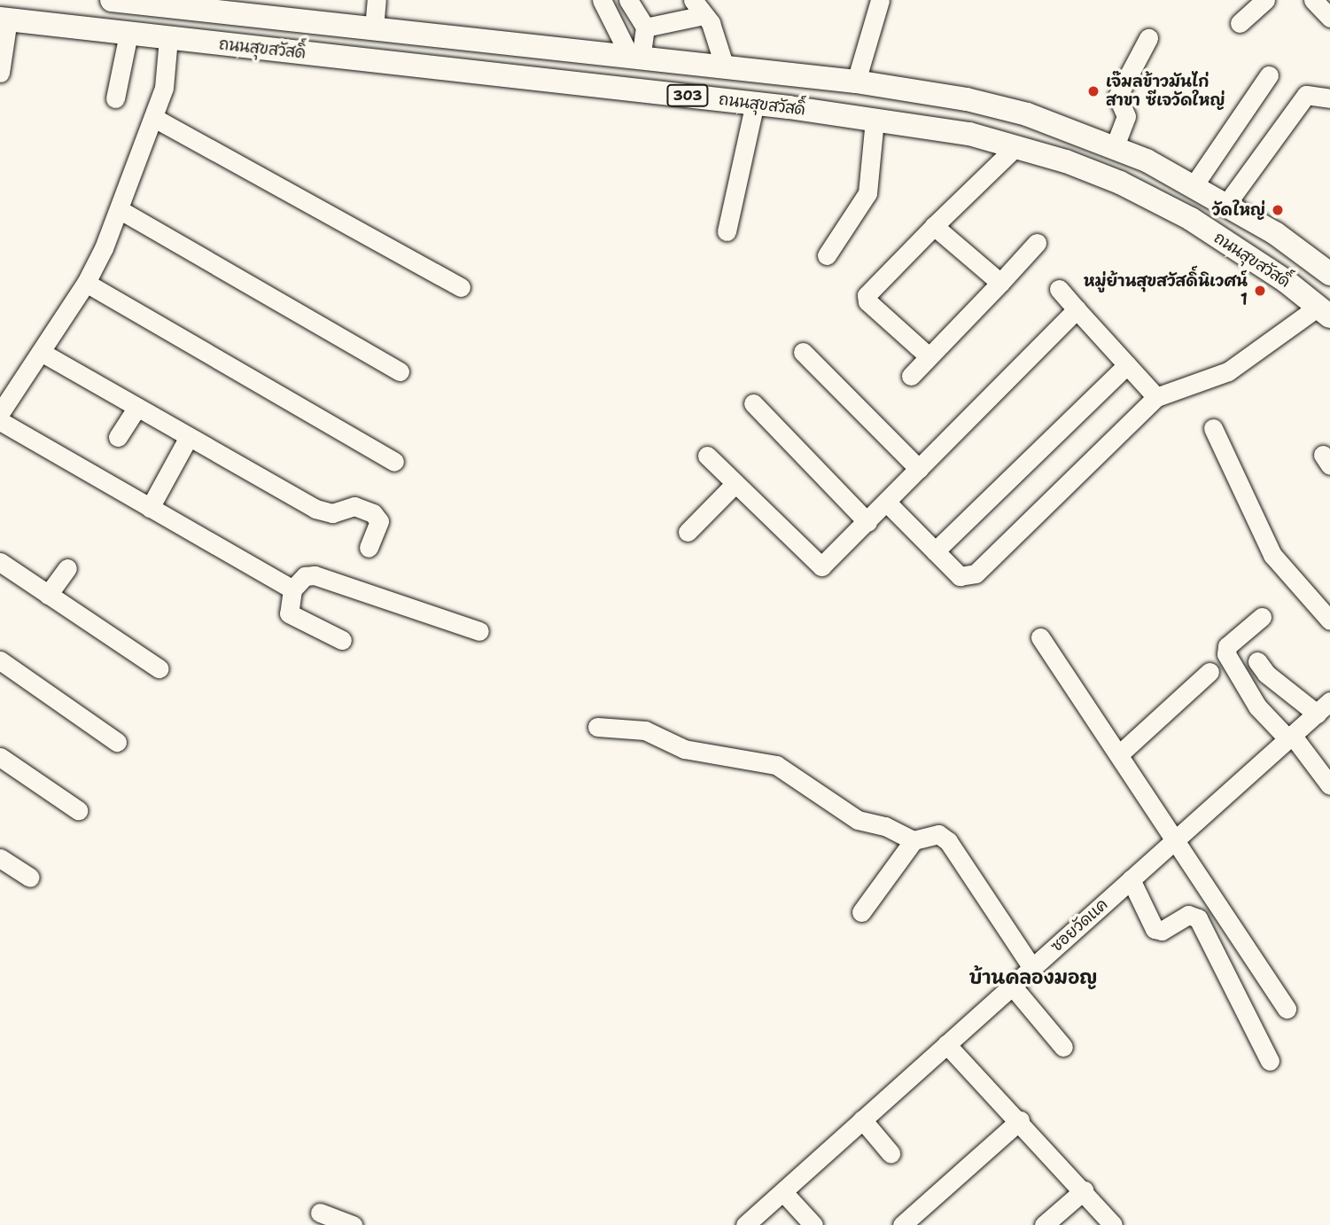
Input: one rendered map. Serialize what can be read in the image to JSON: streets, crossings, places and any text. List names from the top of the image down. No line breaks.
{"streets":{"main road":["ถนนสุขสวัสดิ์","303"],"street":["ซอยวัดแค"]},"districts":["บ้านคลองมอญ"],"places":["เจ๊มลข้าวมันไก่ สาขา ซีเจวัดใหญ่","วัดใหญ่","หมู่ย้านสุขสวัสดิ์นิเวศน์ 1"]}
